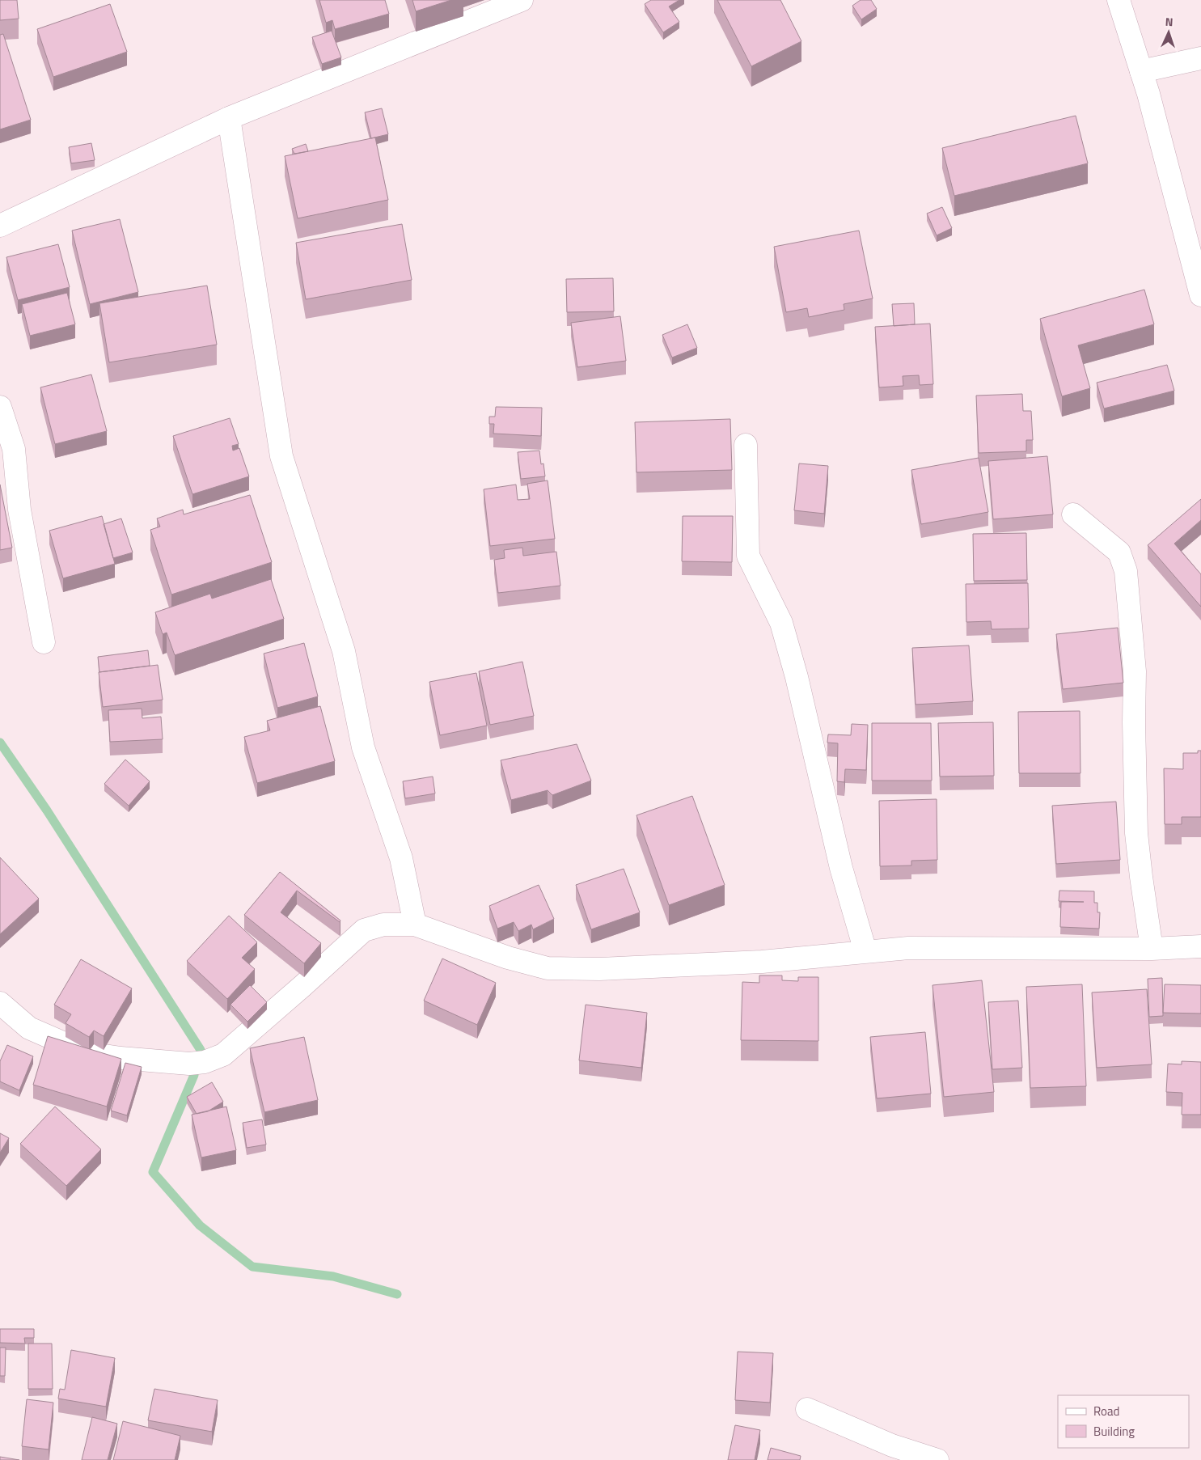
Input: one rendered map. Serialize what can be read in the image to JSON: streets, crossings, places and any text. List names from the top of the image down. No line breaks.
{"legend":["Road","Building"],"north":"top"}
